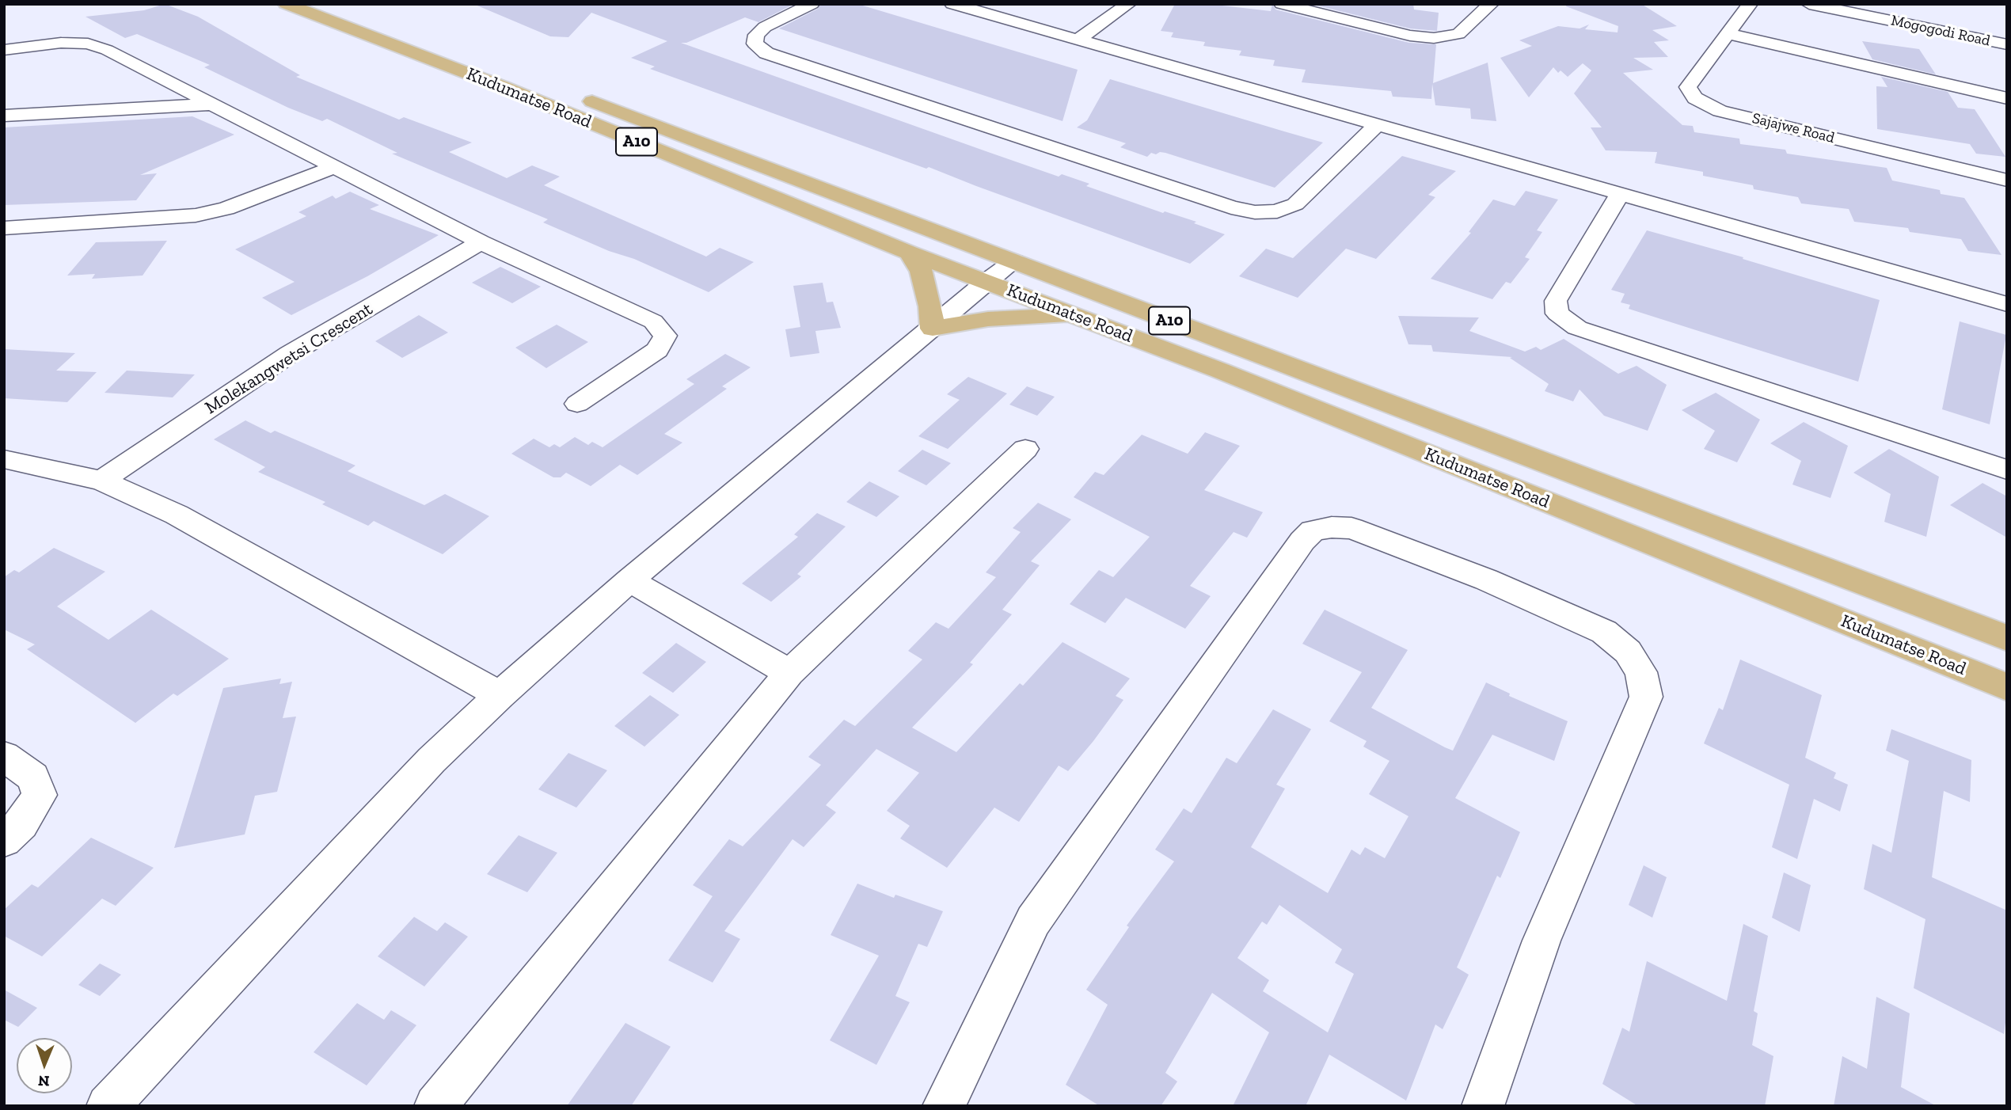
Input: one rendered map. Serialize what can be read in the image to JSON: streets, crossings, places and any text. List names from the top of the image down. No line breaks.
{"streets":{"main road":["Kudumatse Road","A10"],"street":["Mogogodi Road","Sajajwe Road","Molekangwetsi Crescent"]},"north":"bottom"}
